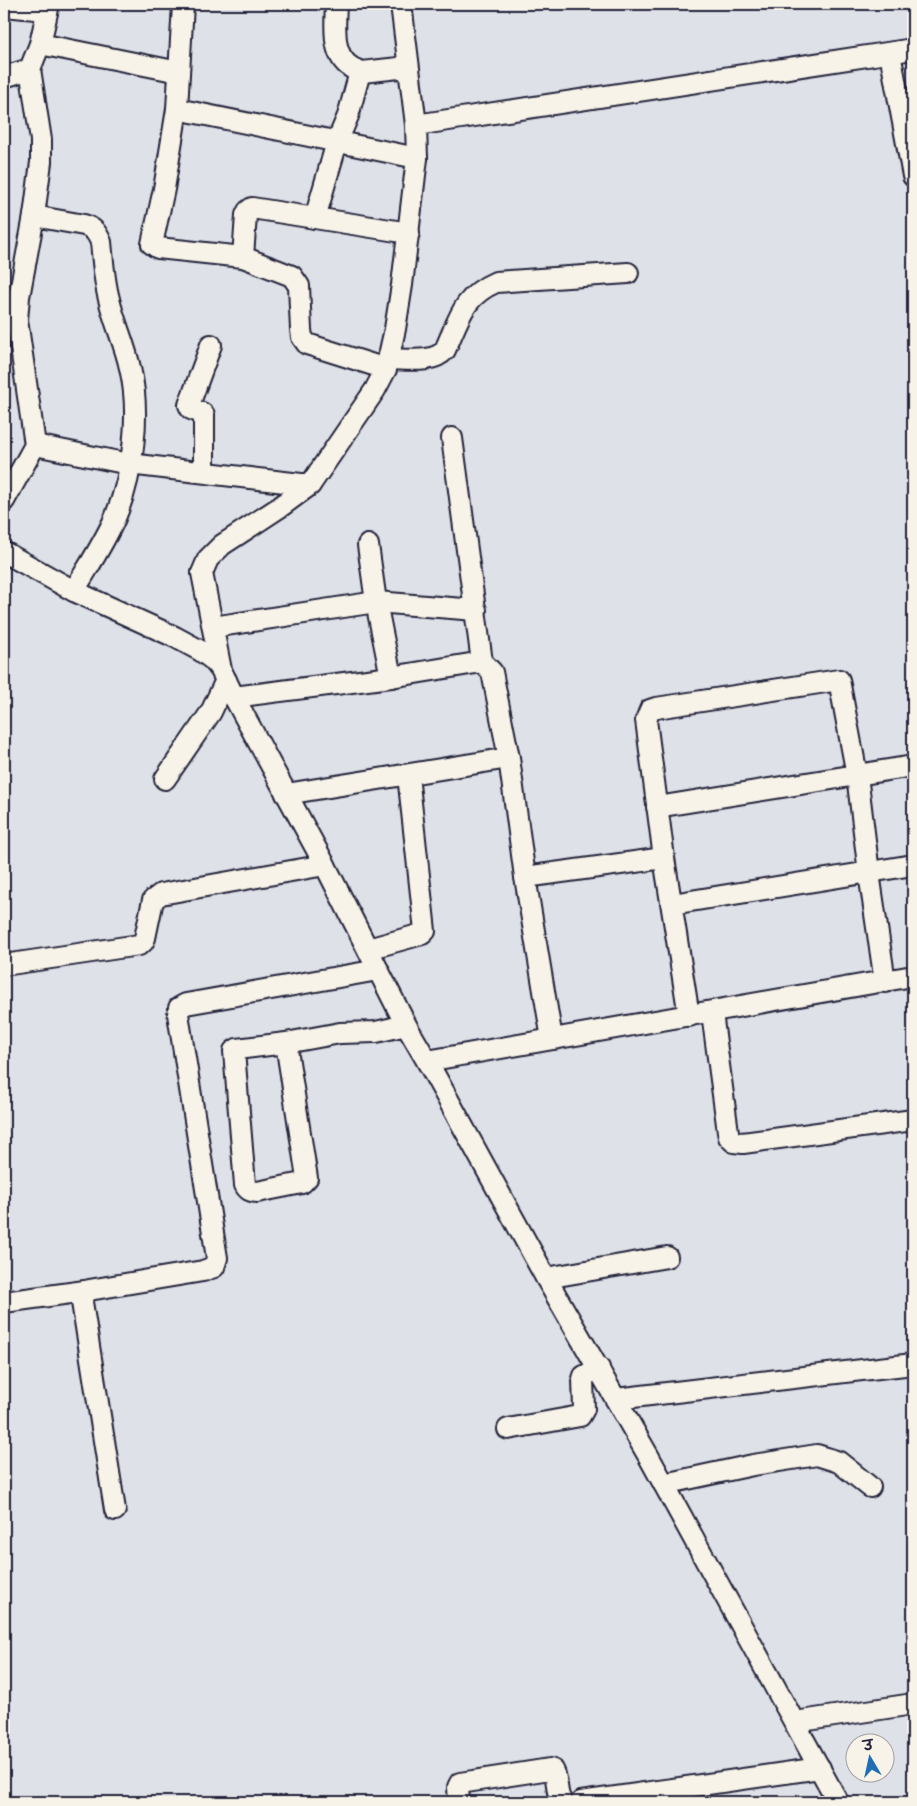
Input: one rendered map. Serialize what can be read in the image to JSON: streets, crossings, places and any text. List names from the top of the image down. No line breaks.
{"north":"top"}
